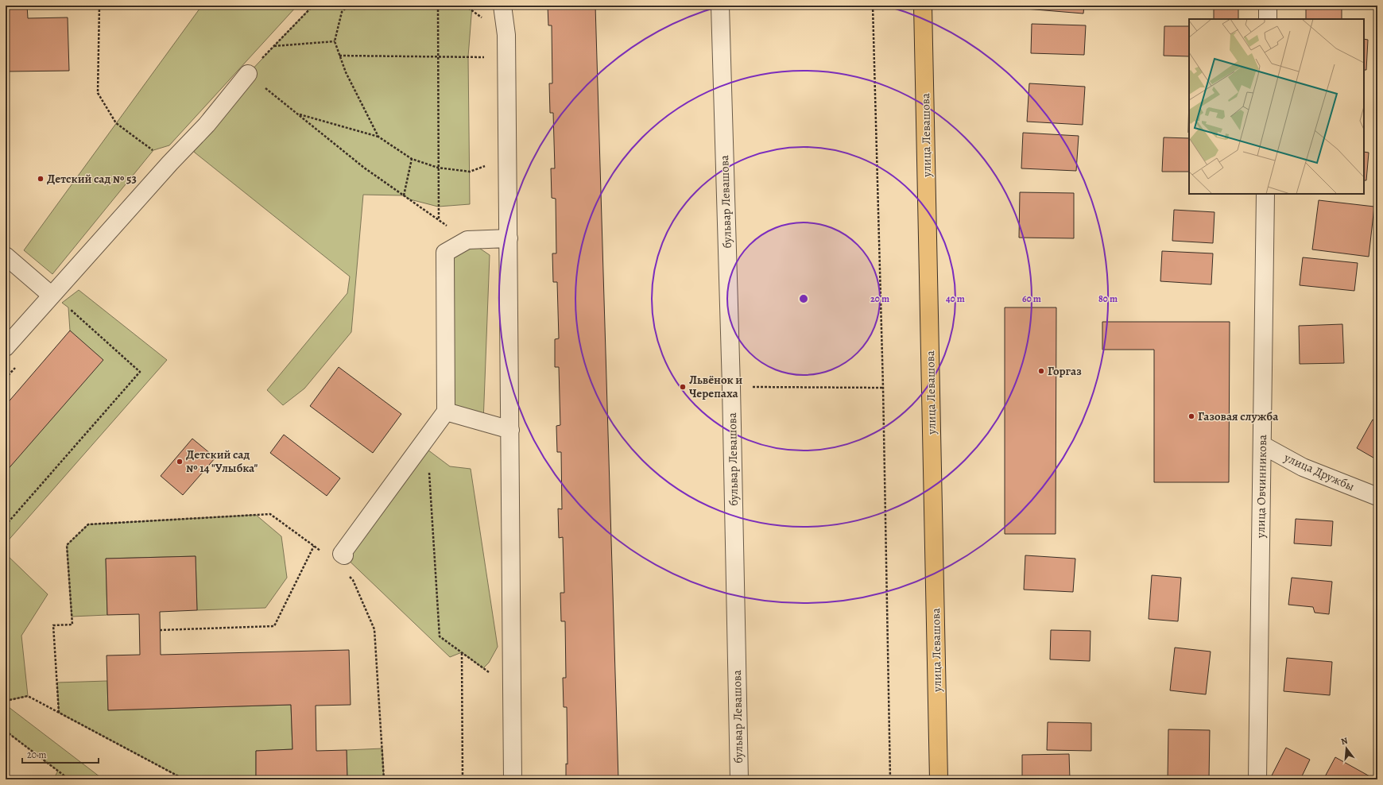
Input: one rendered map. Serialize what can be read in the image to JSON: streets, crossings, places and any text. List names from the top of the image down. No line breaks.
{"streets":{"main road":["улица Левашова"],"street":["бульвар Левашова","улица Дружбы","улица Овчинникова"]},"crossings":[["улица Дружбы","улица Овчинникова"]],"places":["Детский сад № 53","Горгаз","Львёнок и Черепаха","Газовая служба","Детский сад № 14 \"Улыбка\""],"scale_bar":"20 m","north":"top","rings":["20 m","40 m","60 m","80 m"]}
